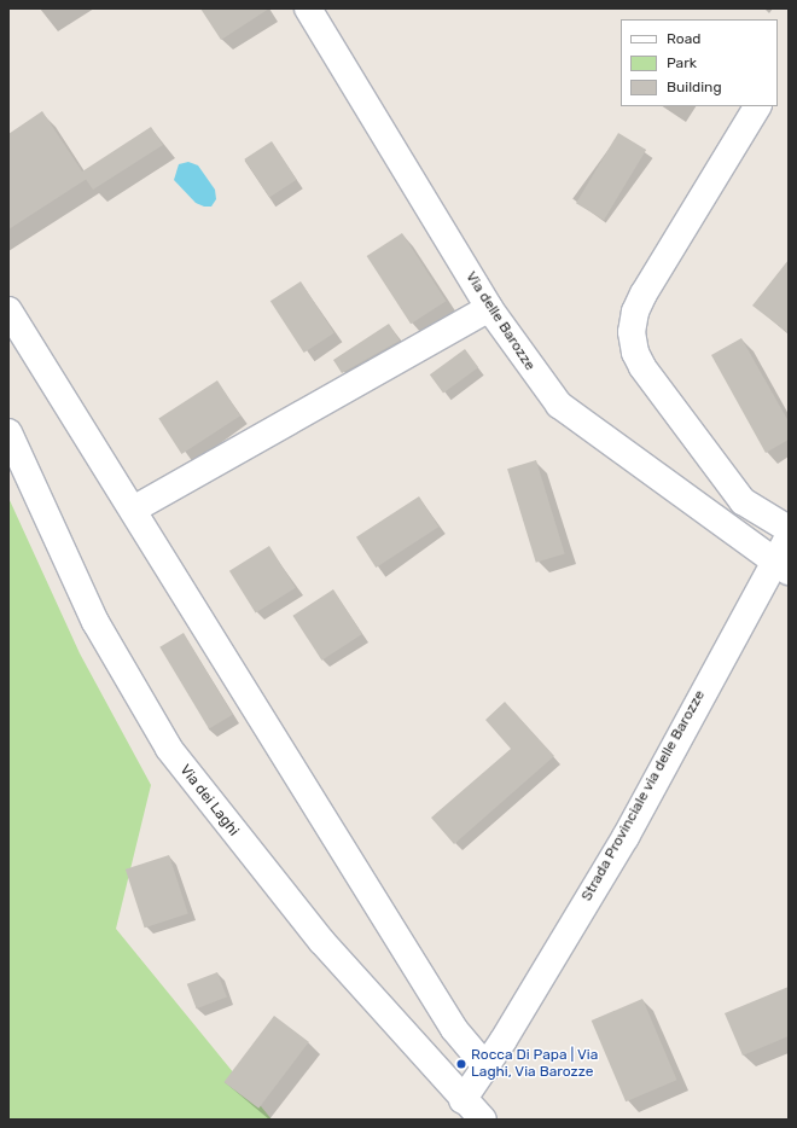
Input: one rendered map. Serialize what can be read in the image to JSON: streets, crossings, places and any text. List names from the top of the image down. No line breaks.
{"streets":{"street":["Via delle Barozze","Strada Provinciale via delle Barozze","Via dei Laghi"]},"crossings":[["Via delle Barozze","Strada Provinciale via delle Barozze"],["Strada Provinciale via delle Barozze","Via dei Laghi"]],"places":["Rocca Di Papa | Via Laghi, Via Barozze"],"legend":["Road","Park","Building"]}
